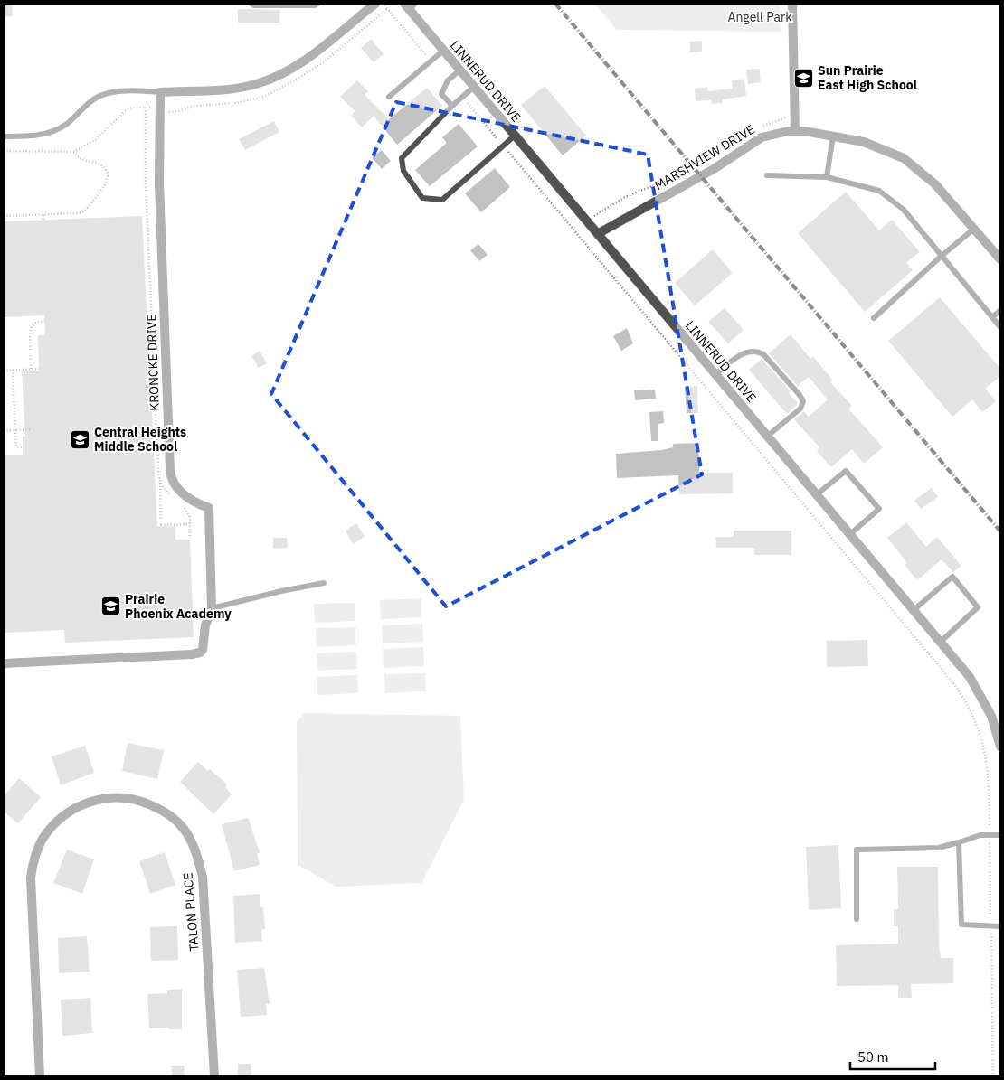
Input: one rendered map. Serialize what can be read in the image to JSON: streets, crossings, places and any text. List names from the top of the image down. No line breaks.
{"streets":{"street":["LINNERUD DRIVE","MARSHVIEW DRIVE","KRONCKE DRIVE","TALON PLACE"]},"crossings":[["LINNERUD DRIVE","MARSHVIEW DRIVE"]],"parks":["Angell Park"],"places":{"school or university":["Sun Prairie East High School","Central Heights Middle School","Prairie Phoenix Academy"]},"scale_bar":"50 m"}
